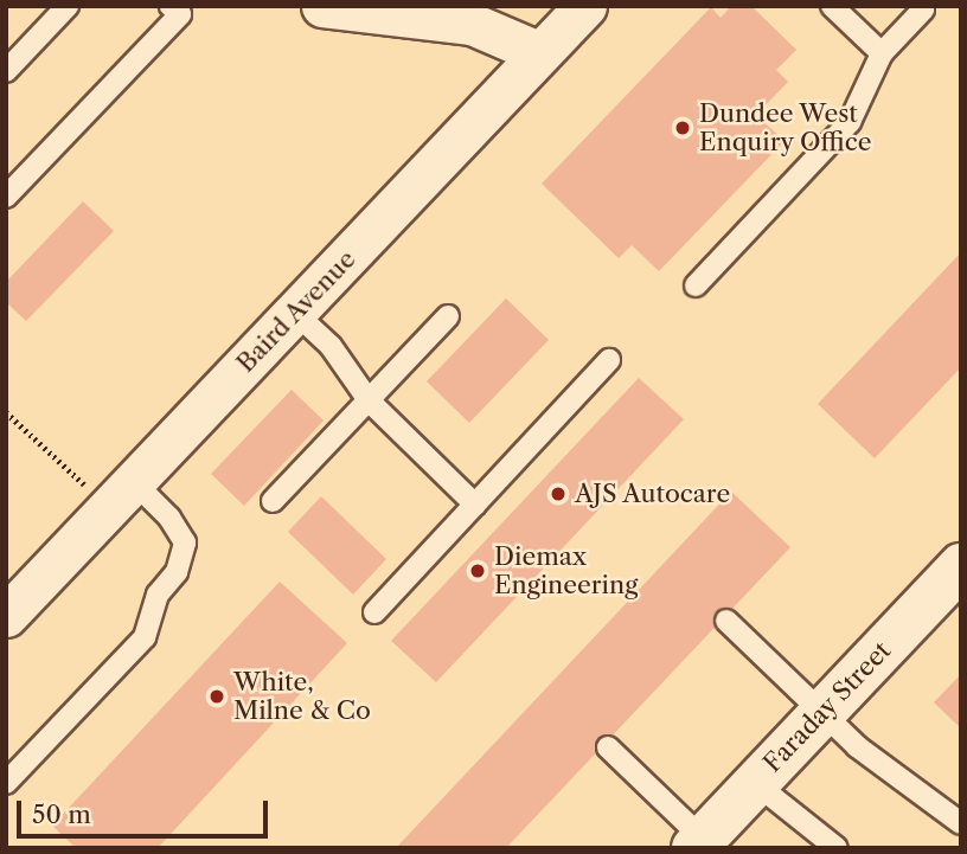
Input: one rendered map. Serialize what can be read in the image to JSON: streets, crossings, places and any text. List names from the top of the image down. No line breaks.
{"streets":{"street":["Baird Avenue","Faraday Street"]},"places":["Dundee West Enquiry Office","AJS Autocare","Diemax Engineering","White, Milne & Co"],"scale_bar":"50 m"}
